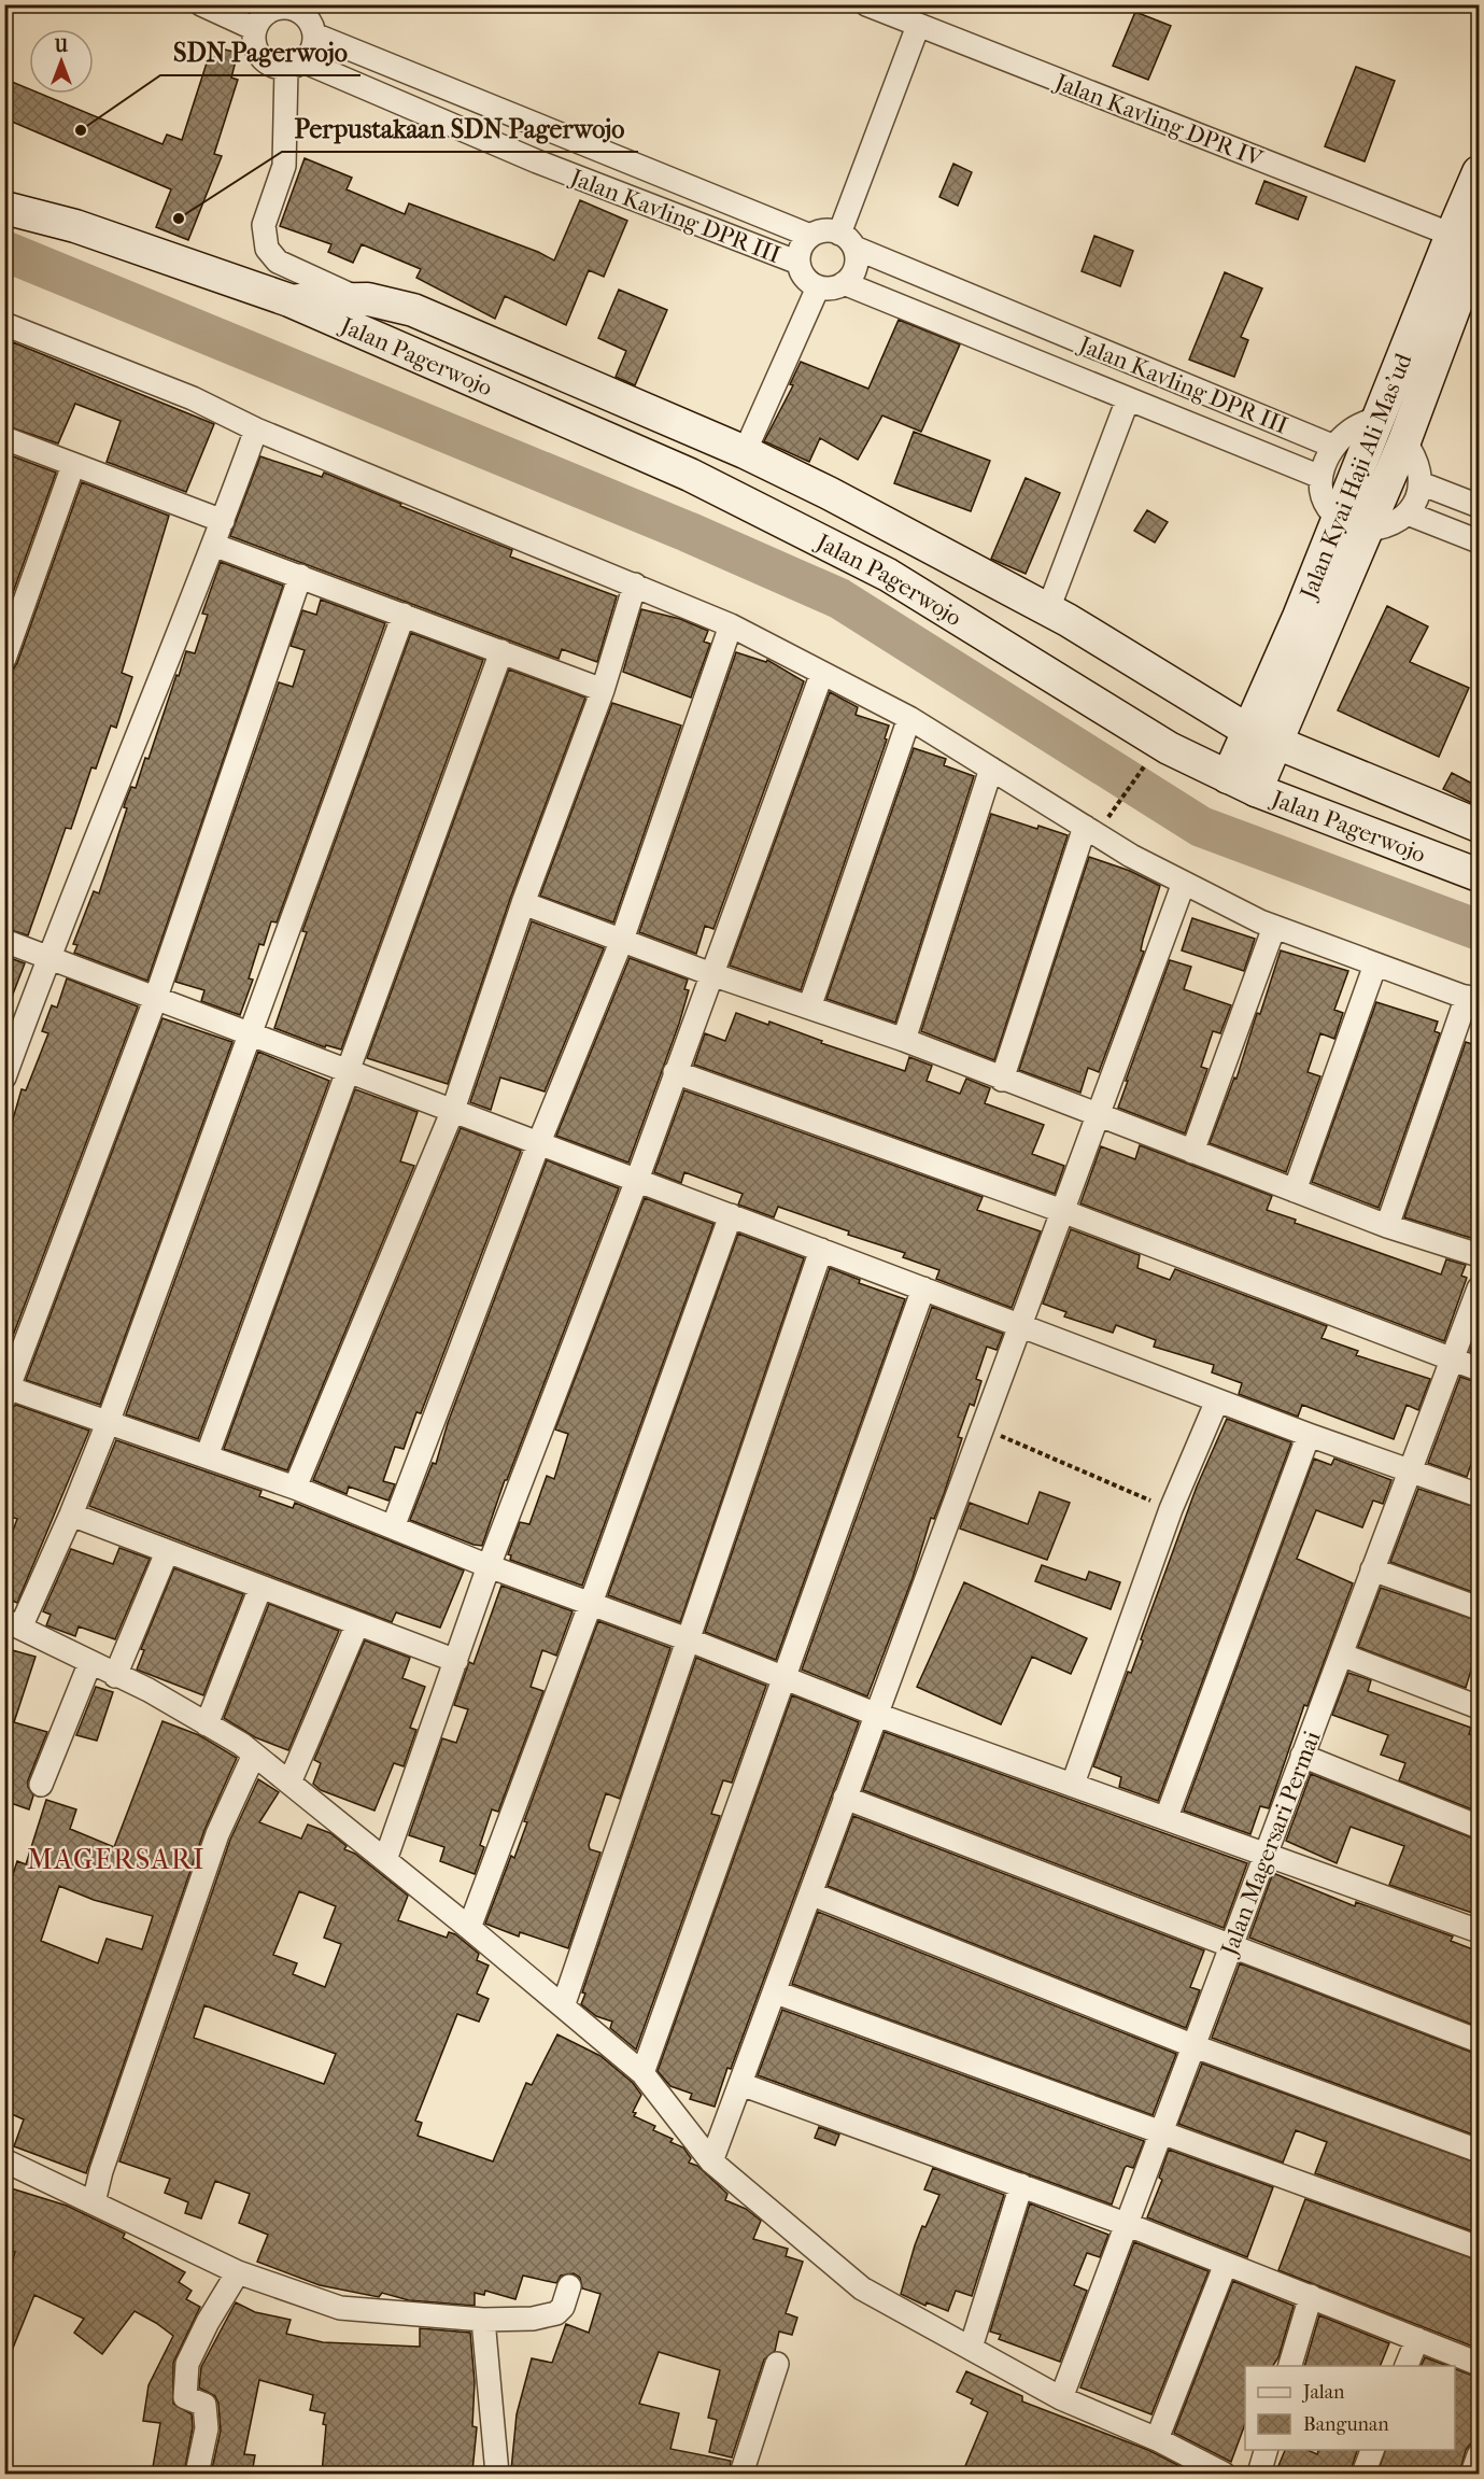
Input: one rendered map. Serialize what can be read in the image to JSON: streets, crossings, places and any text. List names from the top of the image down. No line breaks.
{"streets":{"main road":["Jalan Pagerwojo","Jalan Kyai Haji Ali Mas'ud"],"street":["Jalan Kavling DPR IV","Jalan Kavling DPR III","Jalan Magersari Permai"]},"crossings":[["Jalan Kavling DPR IV","Jalan Kyai Haji Ali Mas'ud"],["Jalan Pagerwojo","Jalan Kyai Haji Ali Mas'ud"]],"districts":["MAGERSARI"],"places":["SDN Pagerwojo","Perpustakaan SDN Pagerwojo"],"legend":["Jalan","Bangunan"],"north":"top"}
